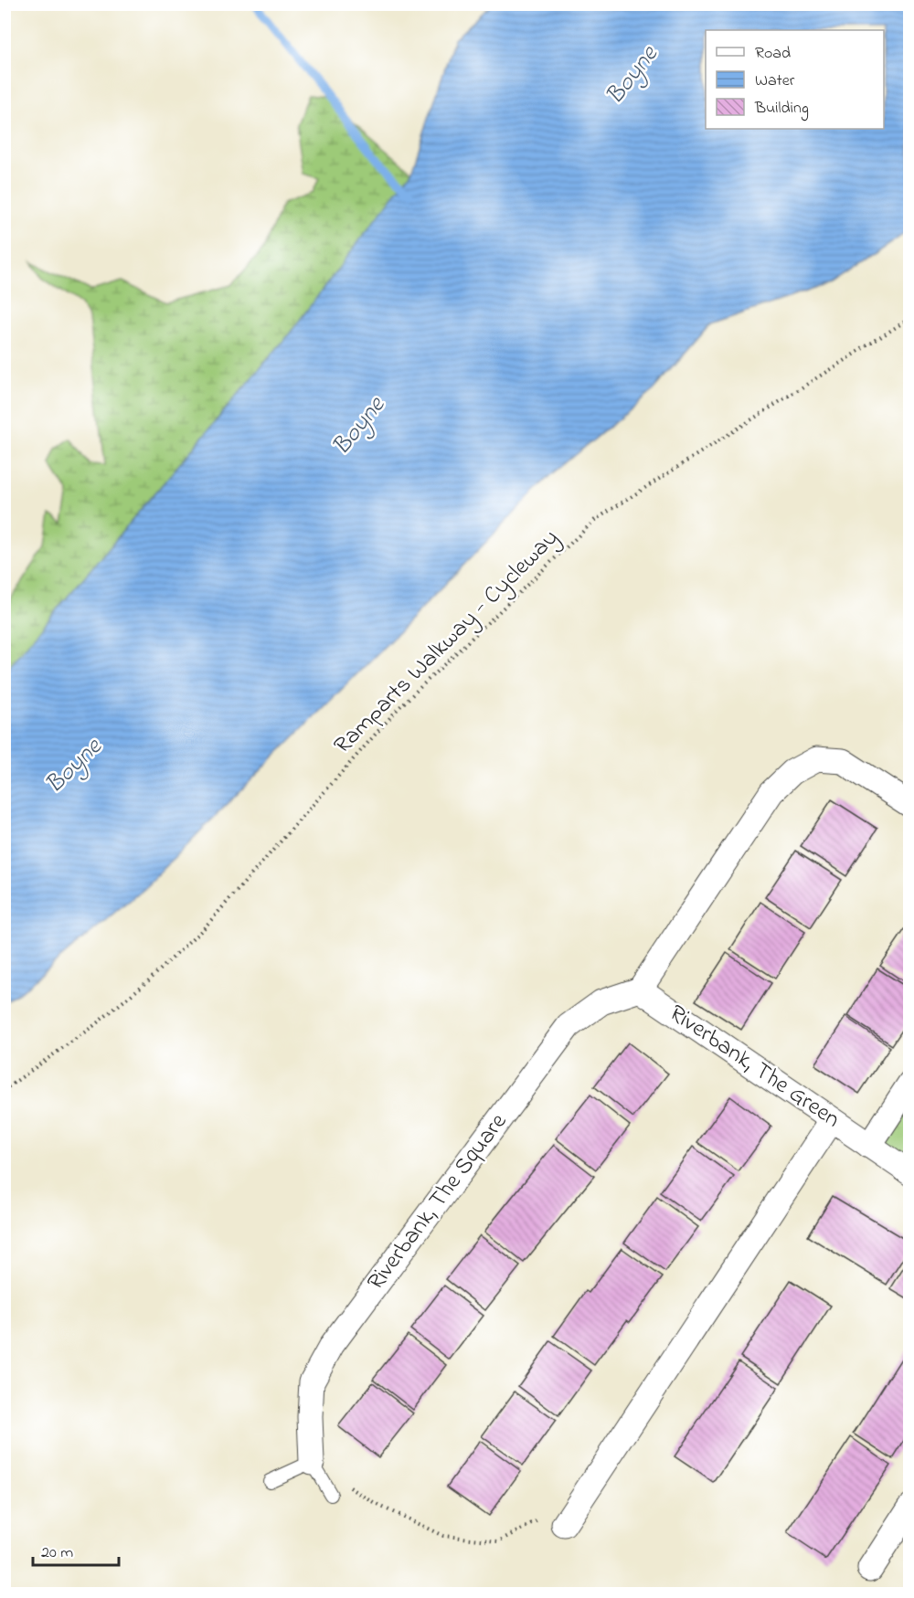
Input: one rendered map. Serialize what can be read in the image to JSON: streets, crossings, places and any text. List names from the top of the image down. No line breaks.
{"streets":{"street":["Riverbank, The Green","Riverbank, The Square"],"path":["Ramparts Walkway - Cycleway"]},"crossings":[["Riverbank, The Green","Riverbank, The Square"]],"water":["Boyne"],"legend":["Road","Water","Building"],"scale_bar":"20 m"}
